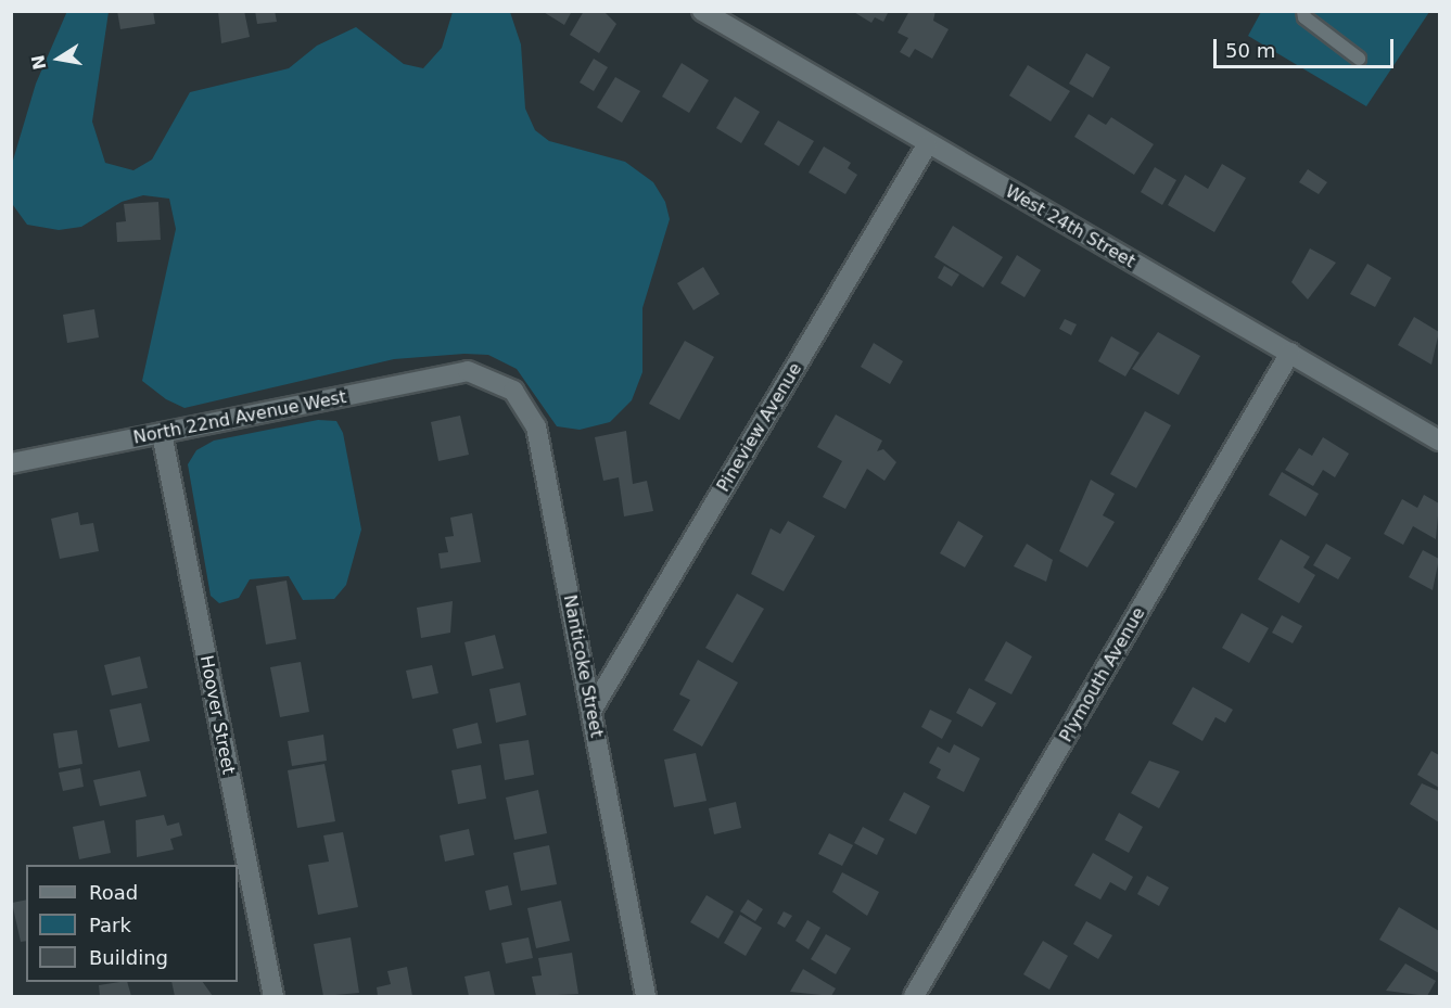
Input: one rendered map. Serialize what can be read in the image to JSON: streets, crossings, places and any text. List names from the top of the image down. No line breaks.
{"streets":{"street":["West 24th Street","North 22nd Avenue West","Pineview Avenue","Nanticoke Street","Plymouth Avenue","Hoover Street"]},"crossings":[["West 24th Street","Pineview Avenue"],["West 24th Street","Plymouth Avenue"],["North 22nd Avenue West","Nanticoke Street"],["North 22nd Avenue West","Hoover Street"],["Pineview Avenue","Nanticoke Street"]],"legend":["Road","Park","Building"],"scale_bar":"50 m","north":"left"}
